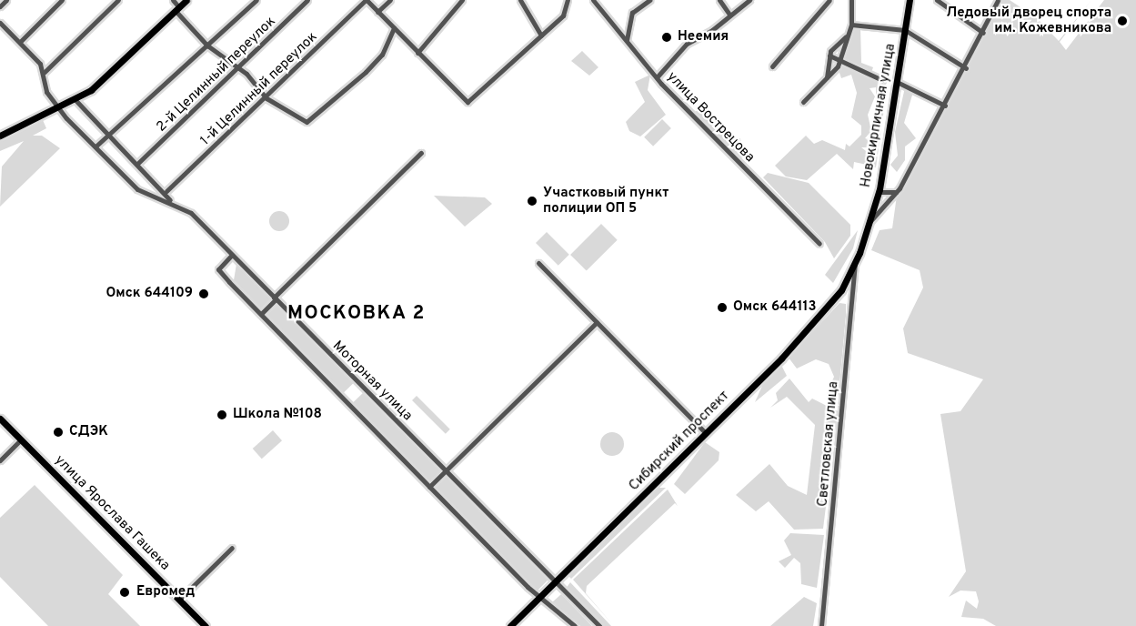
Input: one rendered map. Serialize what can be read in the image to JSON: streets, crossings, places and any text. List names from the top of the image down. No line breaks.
{"streets":{"main road":["Новокирпичная улица","Сибирский проспект","улица Ярослава Гашека"],"street":["2-й Целинный переулок","1-й Целинный переулок","улица Вострецова","Моторная улица","Светловская улица"]},"crossings":[["Новокирпичная улица","Сибирский проспект"],["Новокирпичная улица","Светловская улица"],["Моторная улица","Сибирский проспект"],["Сибирский проспект","Светловская улица"]],"districts":["МОСКОВКА 2"],"places":["Ледовый дворец спорта им. Кожевникова","Неемия","Участковый пункт полиции ОП 5","Омск 644109","Омск 644113","Школа №108","СДЭК","Евромед"]}
